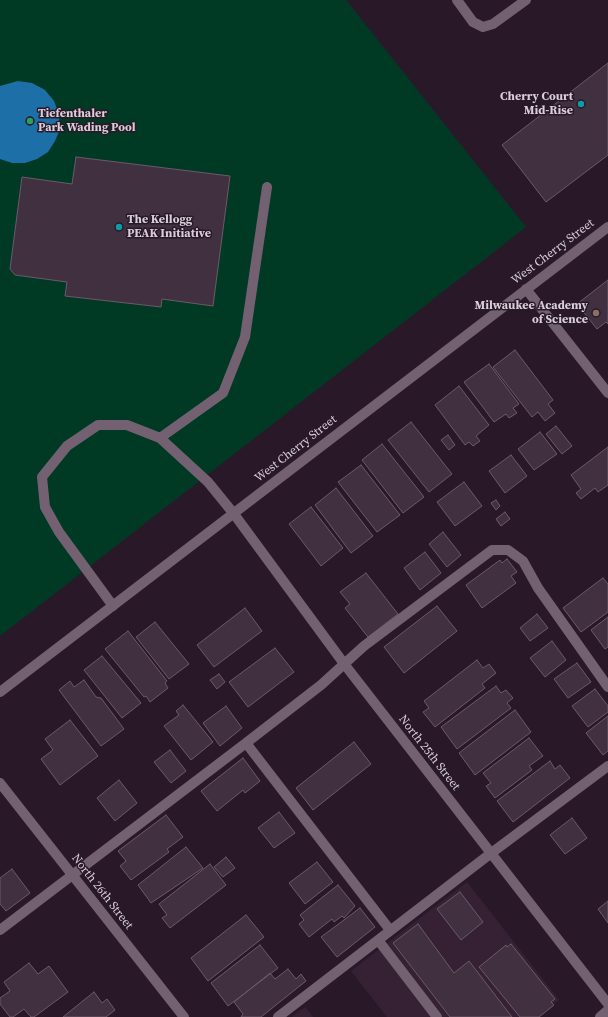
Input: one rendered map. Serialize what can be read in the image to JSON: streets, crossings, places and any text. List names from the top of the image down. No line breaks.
{"streets":{"street":["West Cherry Street","North 25th Street","North 26th Street"]},"crossings":[["West Cherry Street","North 25th Street"]],"places":["Cherry Court Mid-Rise","Tiefenthaler Park Wading Pool","The Kellogg PEAK Initiative","Milwaukee Academy of Science"]}
